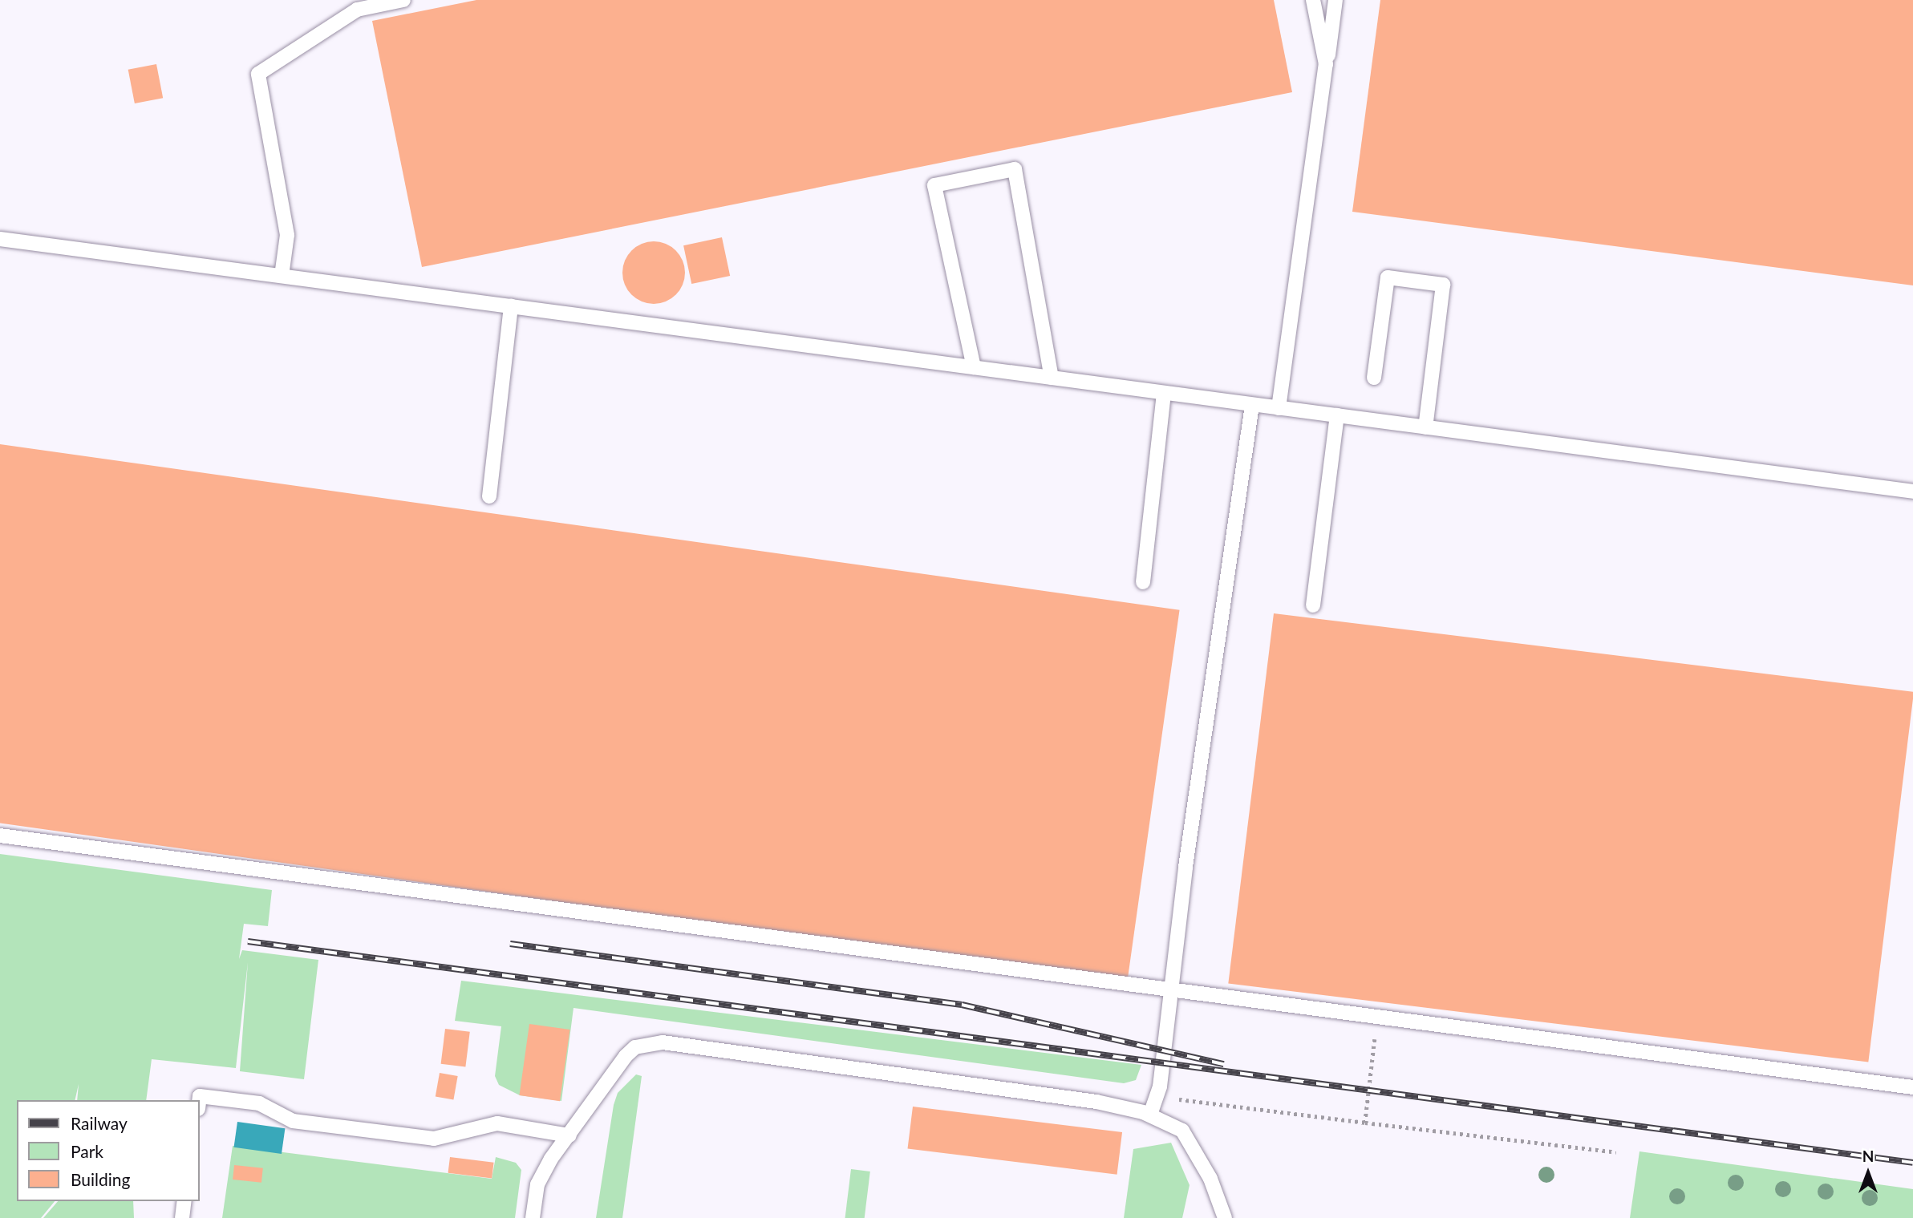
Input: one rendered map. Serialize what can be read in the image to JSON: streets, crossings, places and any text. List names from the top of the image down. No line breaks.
{"legend":["Railway","Park","Building"],"north":"top"}
